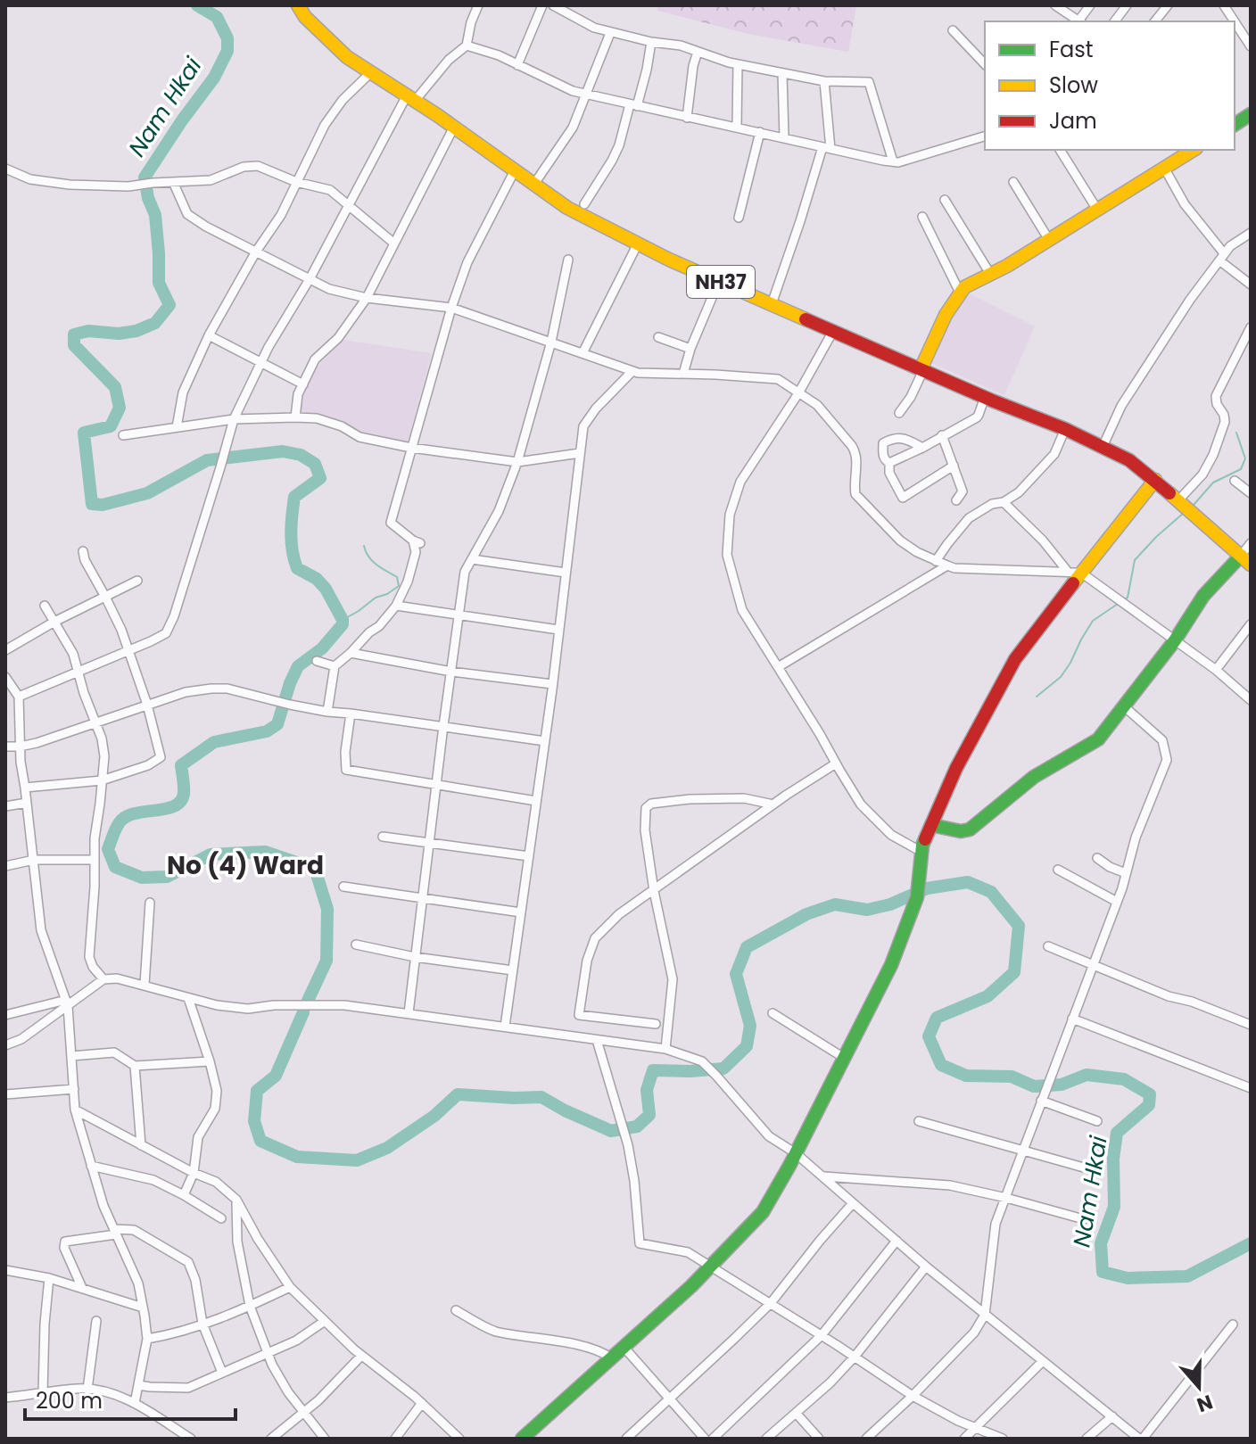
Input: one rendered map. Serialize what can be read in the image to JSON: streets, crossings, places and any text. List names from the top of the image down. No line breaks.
{"streets":{"main road":["NH37"]},"districts":["No (4) Ward"],"water":["Nam Hkai"],"legend":["Fast","Slow","Jam"],"scale_bar":"200 m","north":"bottom"}
